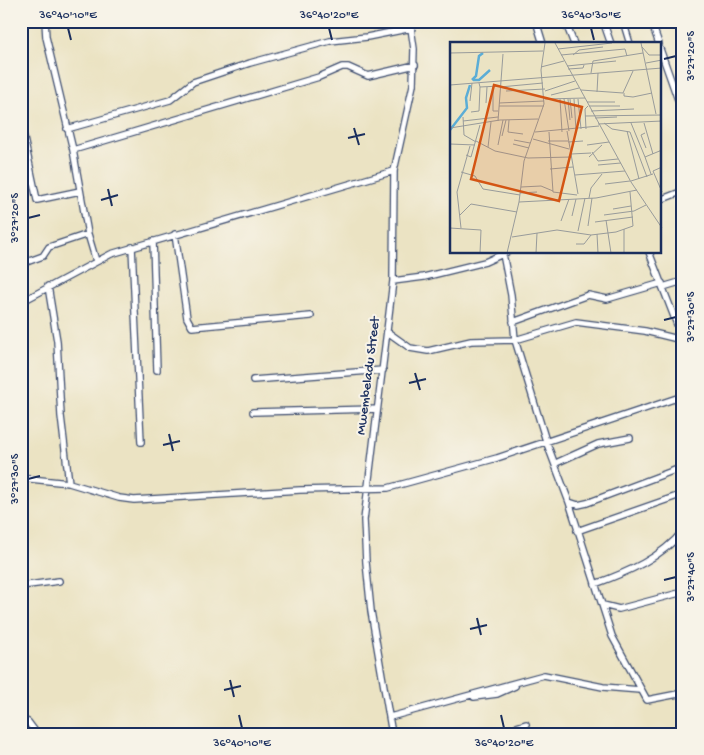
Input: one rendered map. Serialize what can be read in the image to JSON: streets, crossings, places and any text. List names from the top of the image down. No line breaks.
{"streets":{"street":["Mwembeladu Street"]},"coordinates":["36°40'10\"E","36°40'20\"E","36°40'30\"E","3°27'20\"S","3°27'30\"S","3°27'40\"S"]}
